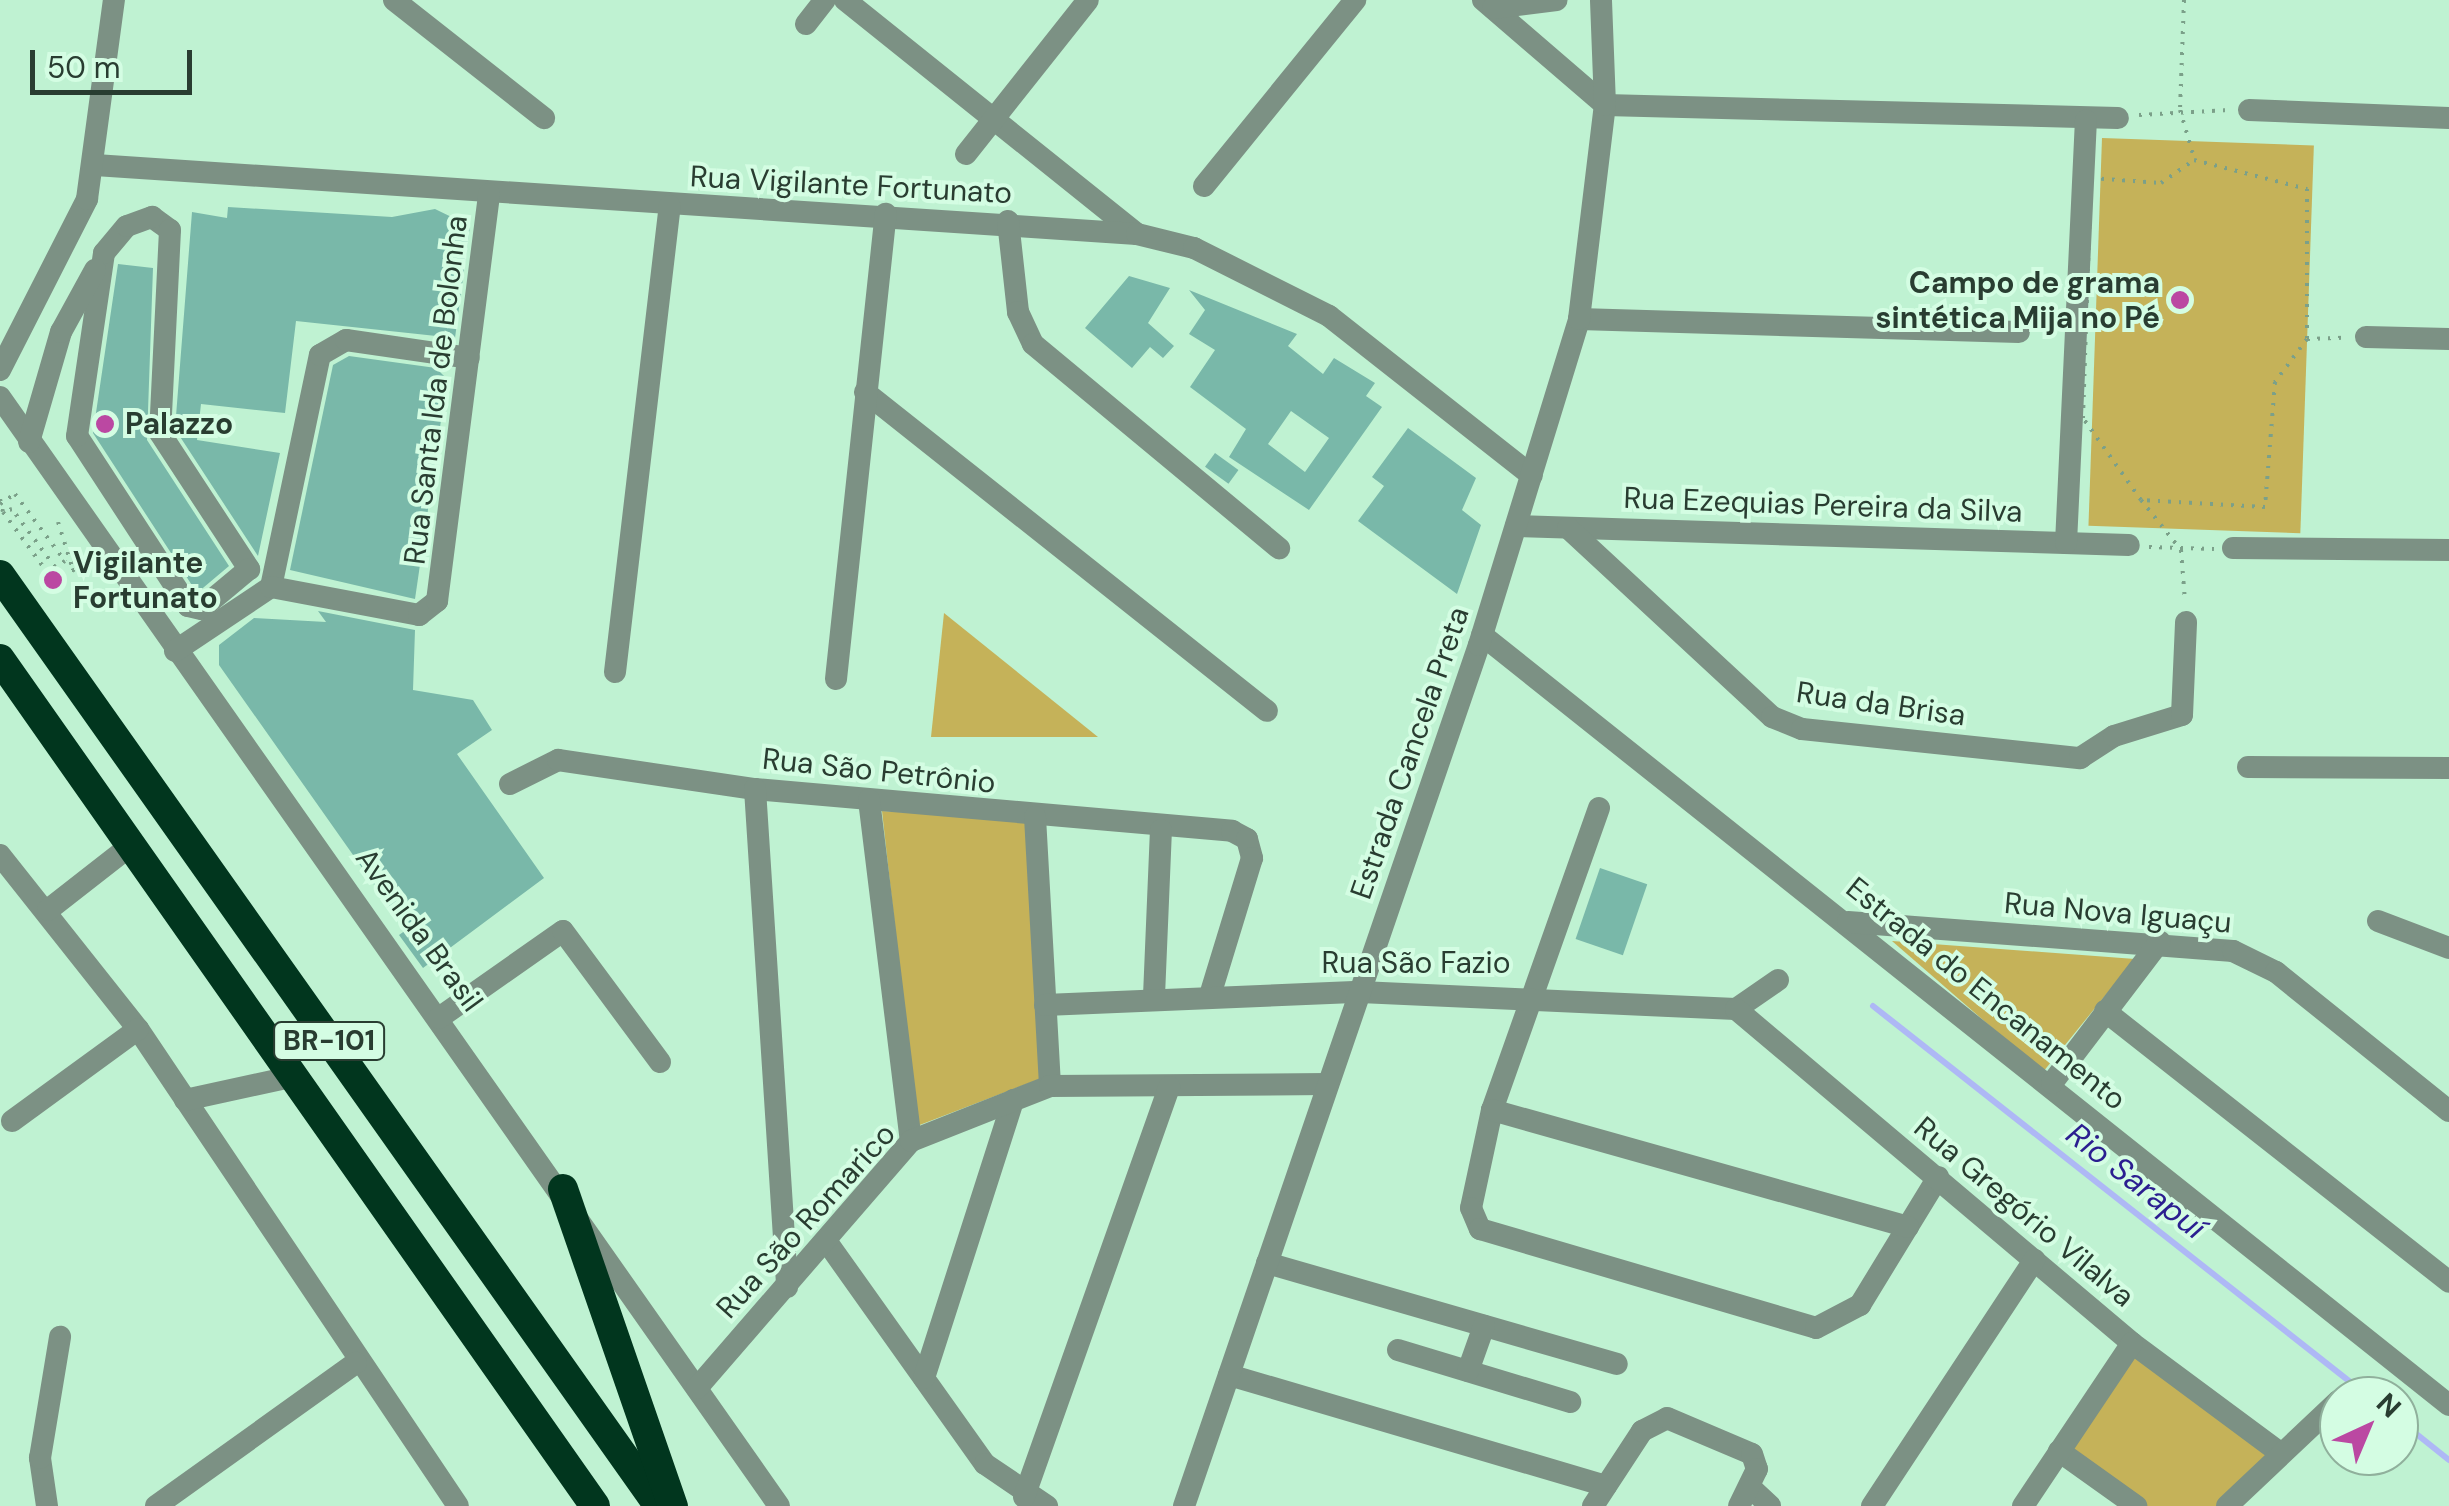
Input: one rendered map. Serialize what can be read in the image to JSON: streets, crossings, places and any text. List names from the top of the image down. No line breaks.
{"streets":{"highway":["BR-101"],"street":["Rua Vigilante Fortunato","Rua Santa Ida de Bolonha","Rua Ezequias Pereira da Silva","Rua da Brisa","Estrada Cancela Preta","Rua São Petrônio","Rua Nova Iguaçu","Avenida Brasil","Rua São Fazio","Estrada do Encanamento","Rua Gregório Vilalva","Rua São Romarico"]},"crossings":[["Rua Vigilante Fortunato","Rua Santa Ida de Bolonha"],["Rua Vigilante Fortunato","Estrada Cancela Preta"],["Rua Ezequias Pereira da Silva","Rua da Brisa"],["Rua Ezequias Pereira da Silva","Estrada Cancela Preta"],["Estrada Cancela Preta","Rua São Fazio"],["Estrada Cancela Preta","Estrada do Encanamento"],["Estrada Cancela Preta","Rua São Romarico"],["Rua São Petrônio","Rua São Fazio"],["Rua Nova Iguaçu","Estrada do Encanamento"],["Avenida Brasil","Rua São Romarico"],["Rua São Fazio","Rua Gregório Vilalva"]],"water":["Rio Sarapuí"],"places":["Campo de grama sintética Mija no Pé","Palazzo","Vigilante Fortunato"],"scale_bar":"50 m","north":"top right"}
